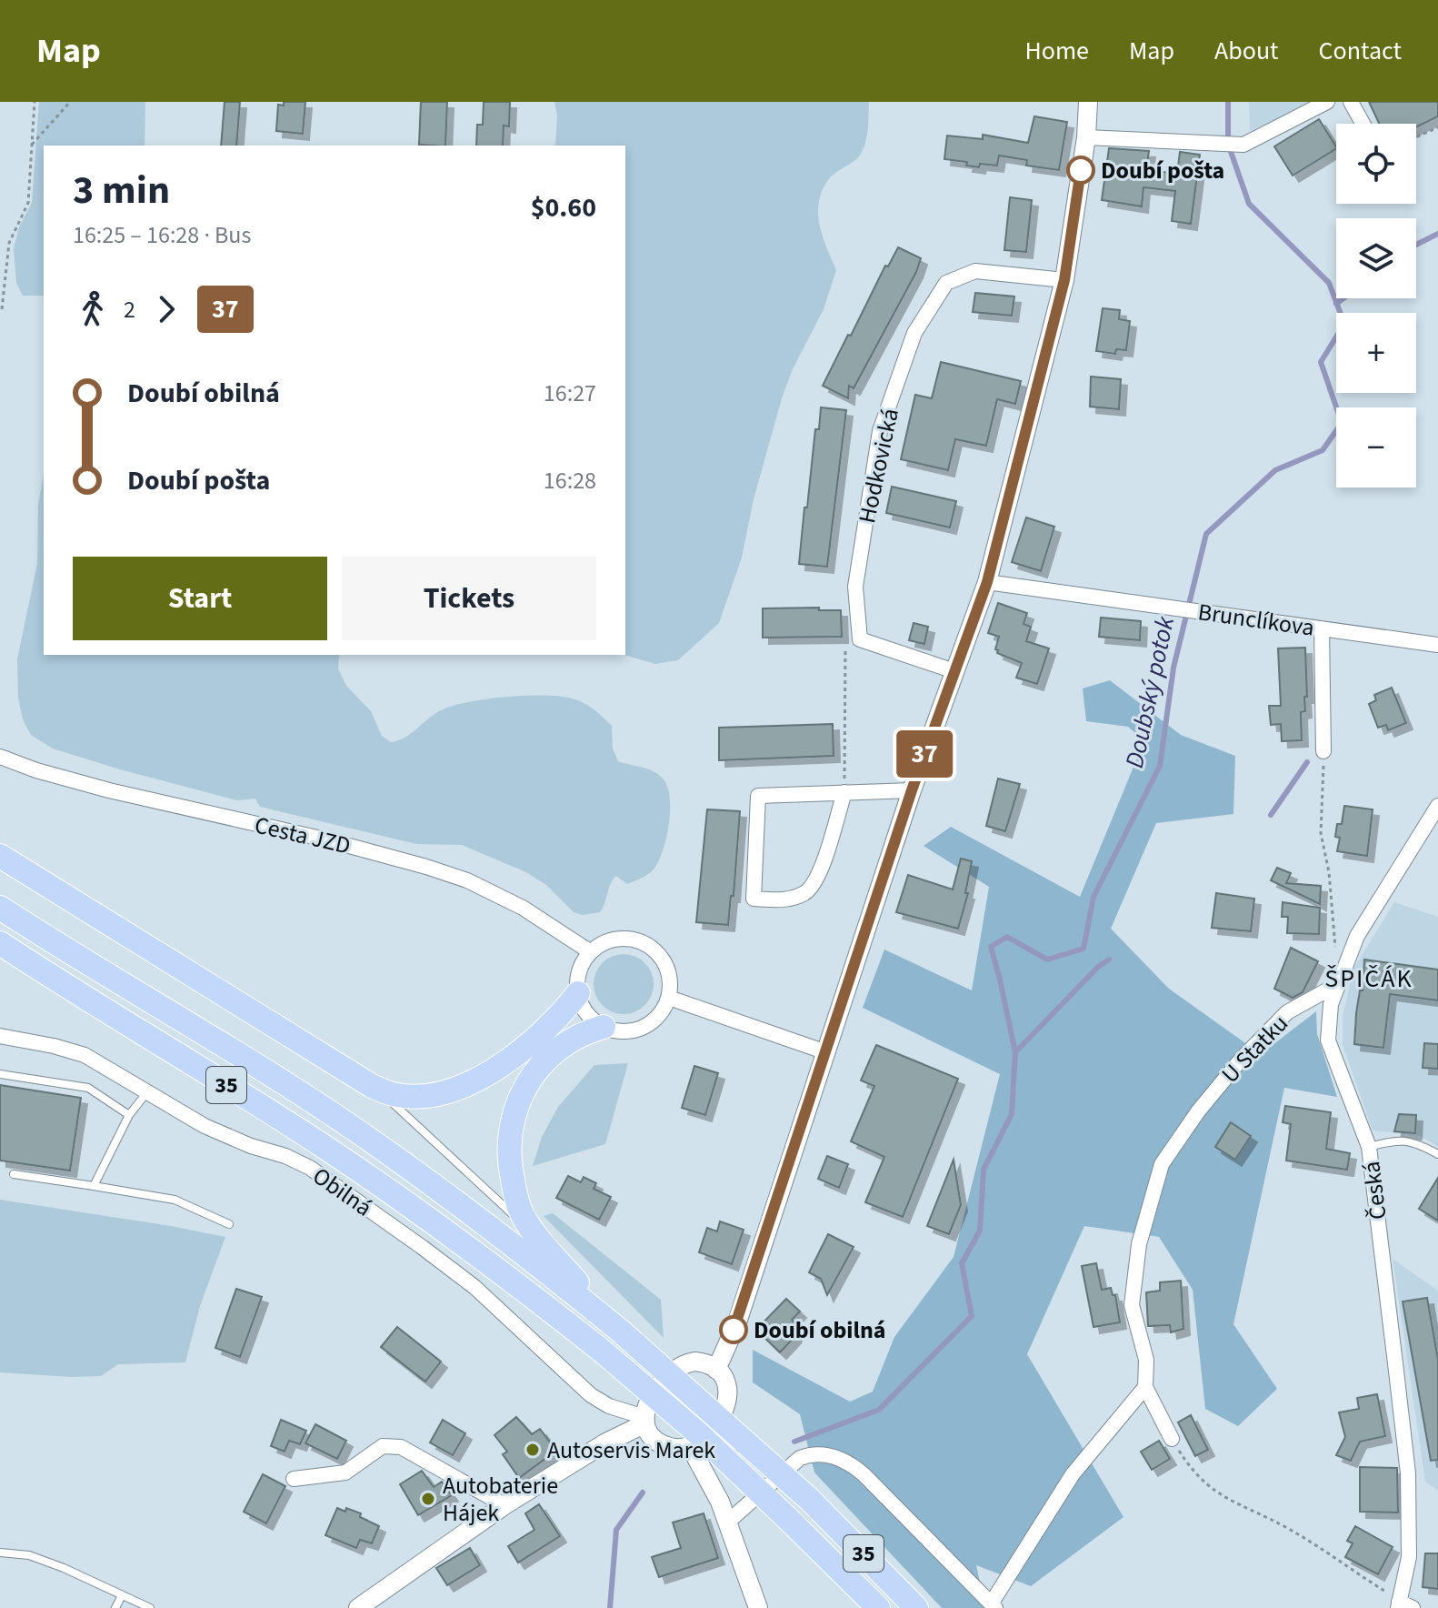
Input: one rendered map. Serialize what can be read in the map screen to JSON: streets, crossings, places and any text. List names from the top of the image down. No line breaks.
{"streets":{"highway":["35"],"street":["Hodkovická","Brunclíkova","Cesta JZD","U Statku","Česká","Obilná"]},"crossings":[["U Statku","Česká"]],"districts":["ŠPIČÁK"],"water":["Doubský potok"],"places":["Doubí pošta","Doubí obilná","Autoservis Marek","Autobaterie Hájek"],"lines":["bus line 37"],"page":{"header":"Map","nav":["Home","Map","About","Contact"],"on_map":"37","map_buttons":["+","−"],"heading":["3 min","16:25 – 16:28 · Bus","$0.60"],"legs":["2","37"],"list":[{"name":"Doubí obilná","value":"16:27"},{"name":"Doubí pošta","value":"16:28"}],"buttons":["Start","Tickets"]}}
